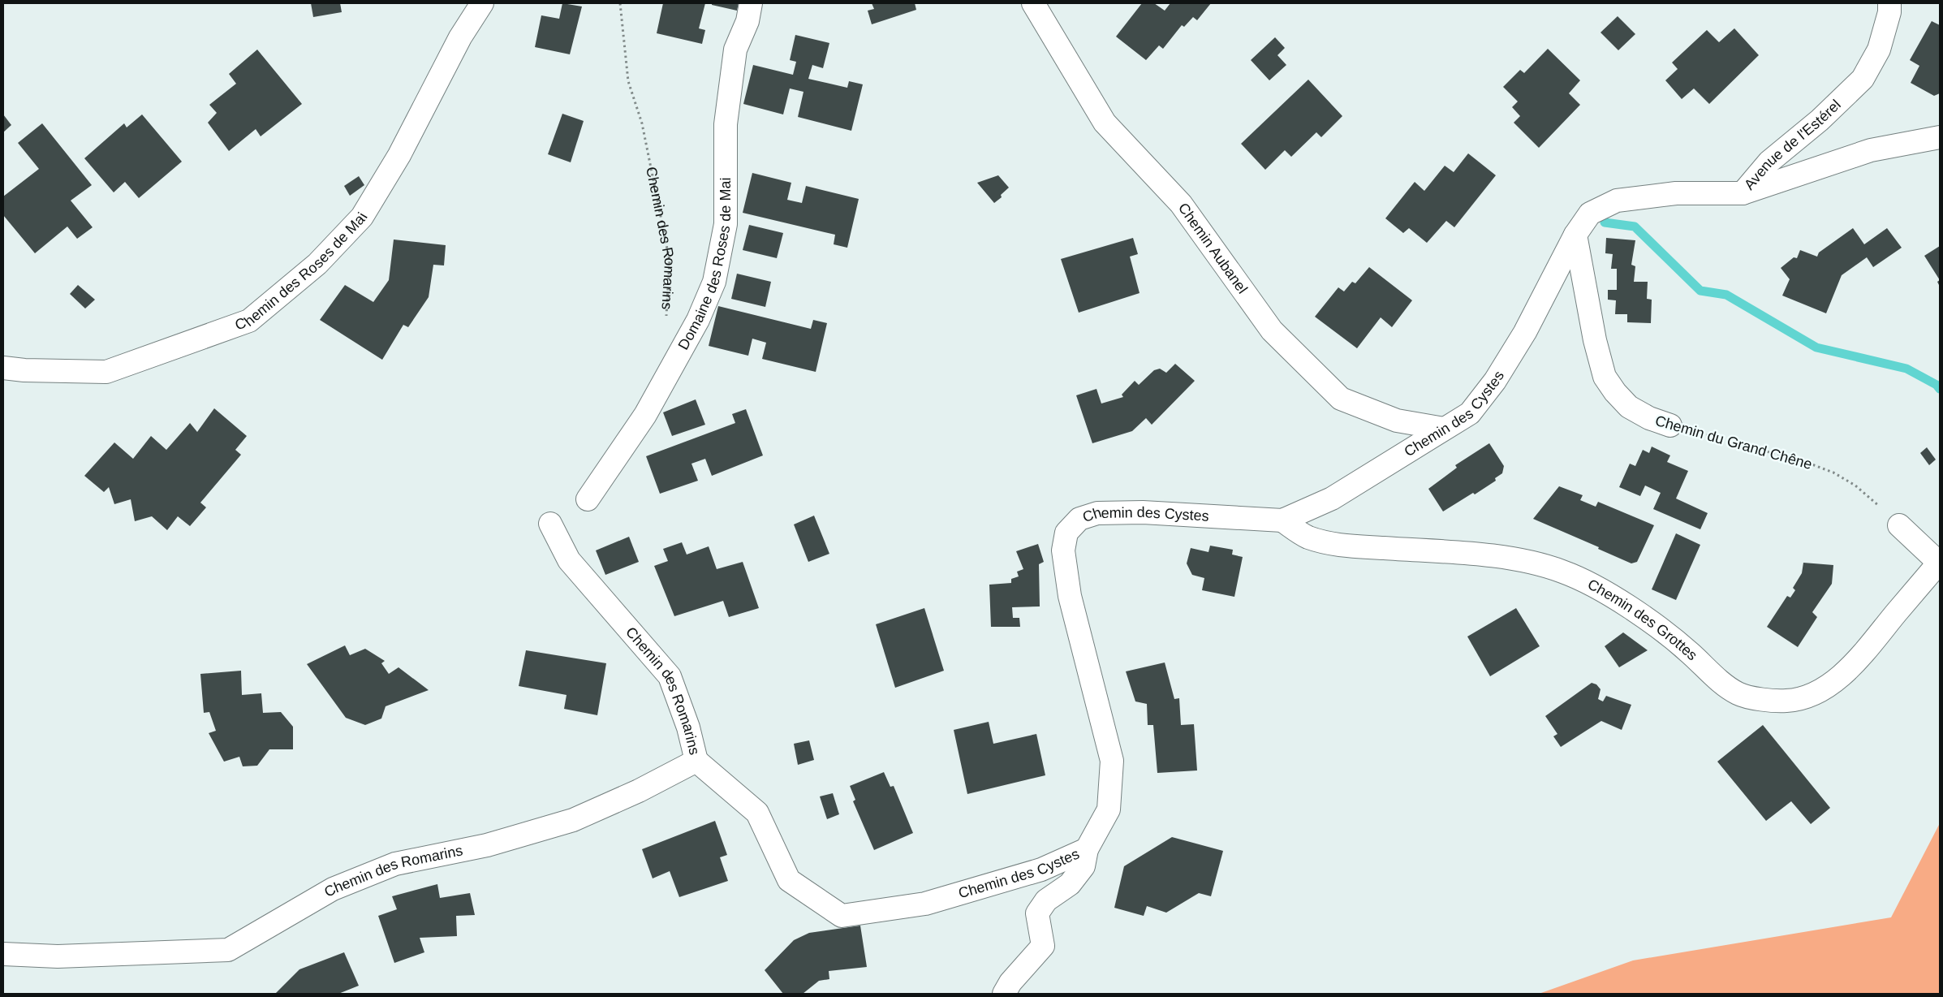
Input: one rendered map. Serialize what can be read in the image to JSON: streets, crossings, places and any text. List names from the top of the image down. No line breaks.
{"streets":{"street":["Avenue de l'Estérel","Chemin des Romarins","Chemin Aubanel","Domaine des Roses de Mai","Chemin des Roses de Mai","Chemin des Cystes","Chemin du Grand Chêne","Chemin des Grottes"]},"crossings":[["Avenue de l'Estérel","Chemin des Cystes"],["Chemin des Romarins","Chemin des Cystes"],["Chemin Aubanel","Chemin des Cystes"],["Chemin des Cystes","Chemin du Grand Chêne"],["Chemin des Cystes","Chemin des Grottes"]]}
